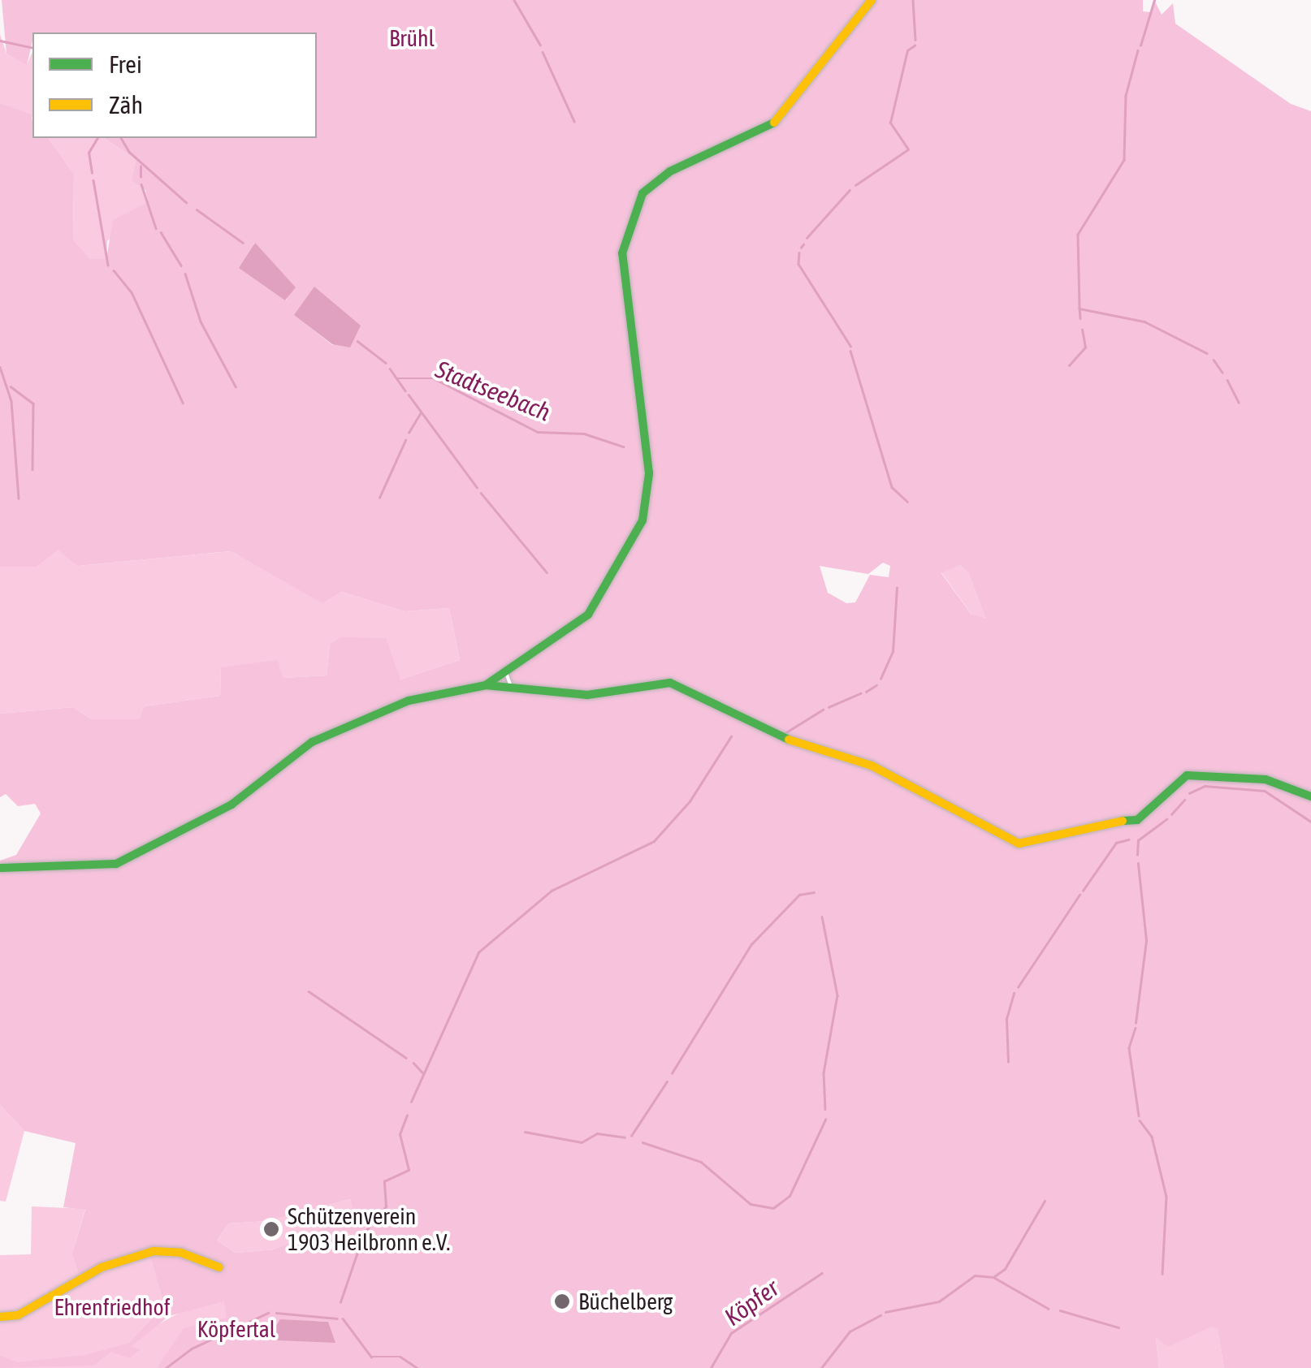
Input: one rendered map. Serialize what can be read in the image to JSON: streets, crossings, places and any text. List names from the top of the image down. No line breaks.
{"water":["Stadtseebach","Köpfer"],"parks":["Brühl","Ehrenfriedhof","Köpfertal"],"places":["Schützenverein 1903 Heilbronn e.V.","Büchelberg"],"legend":["Frei","Zäh"]}
